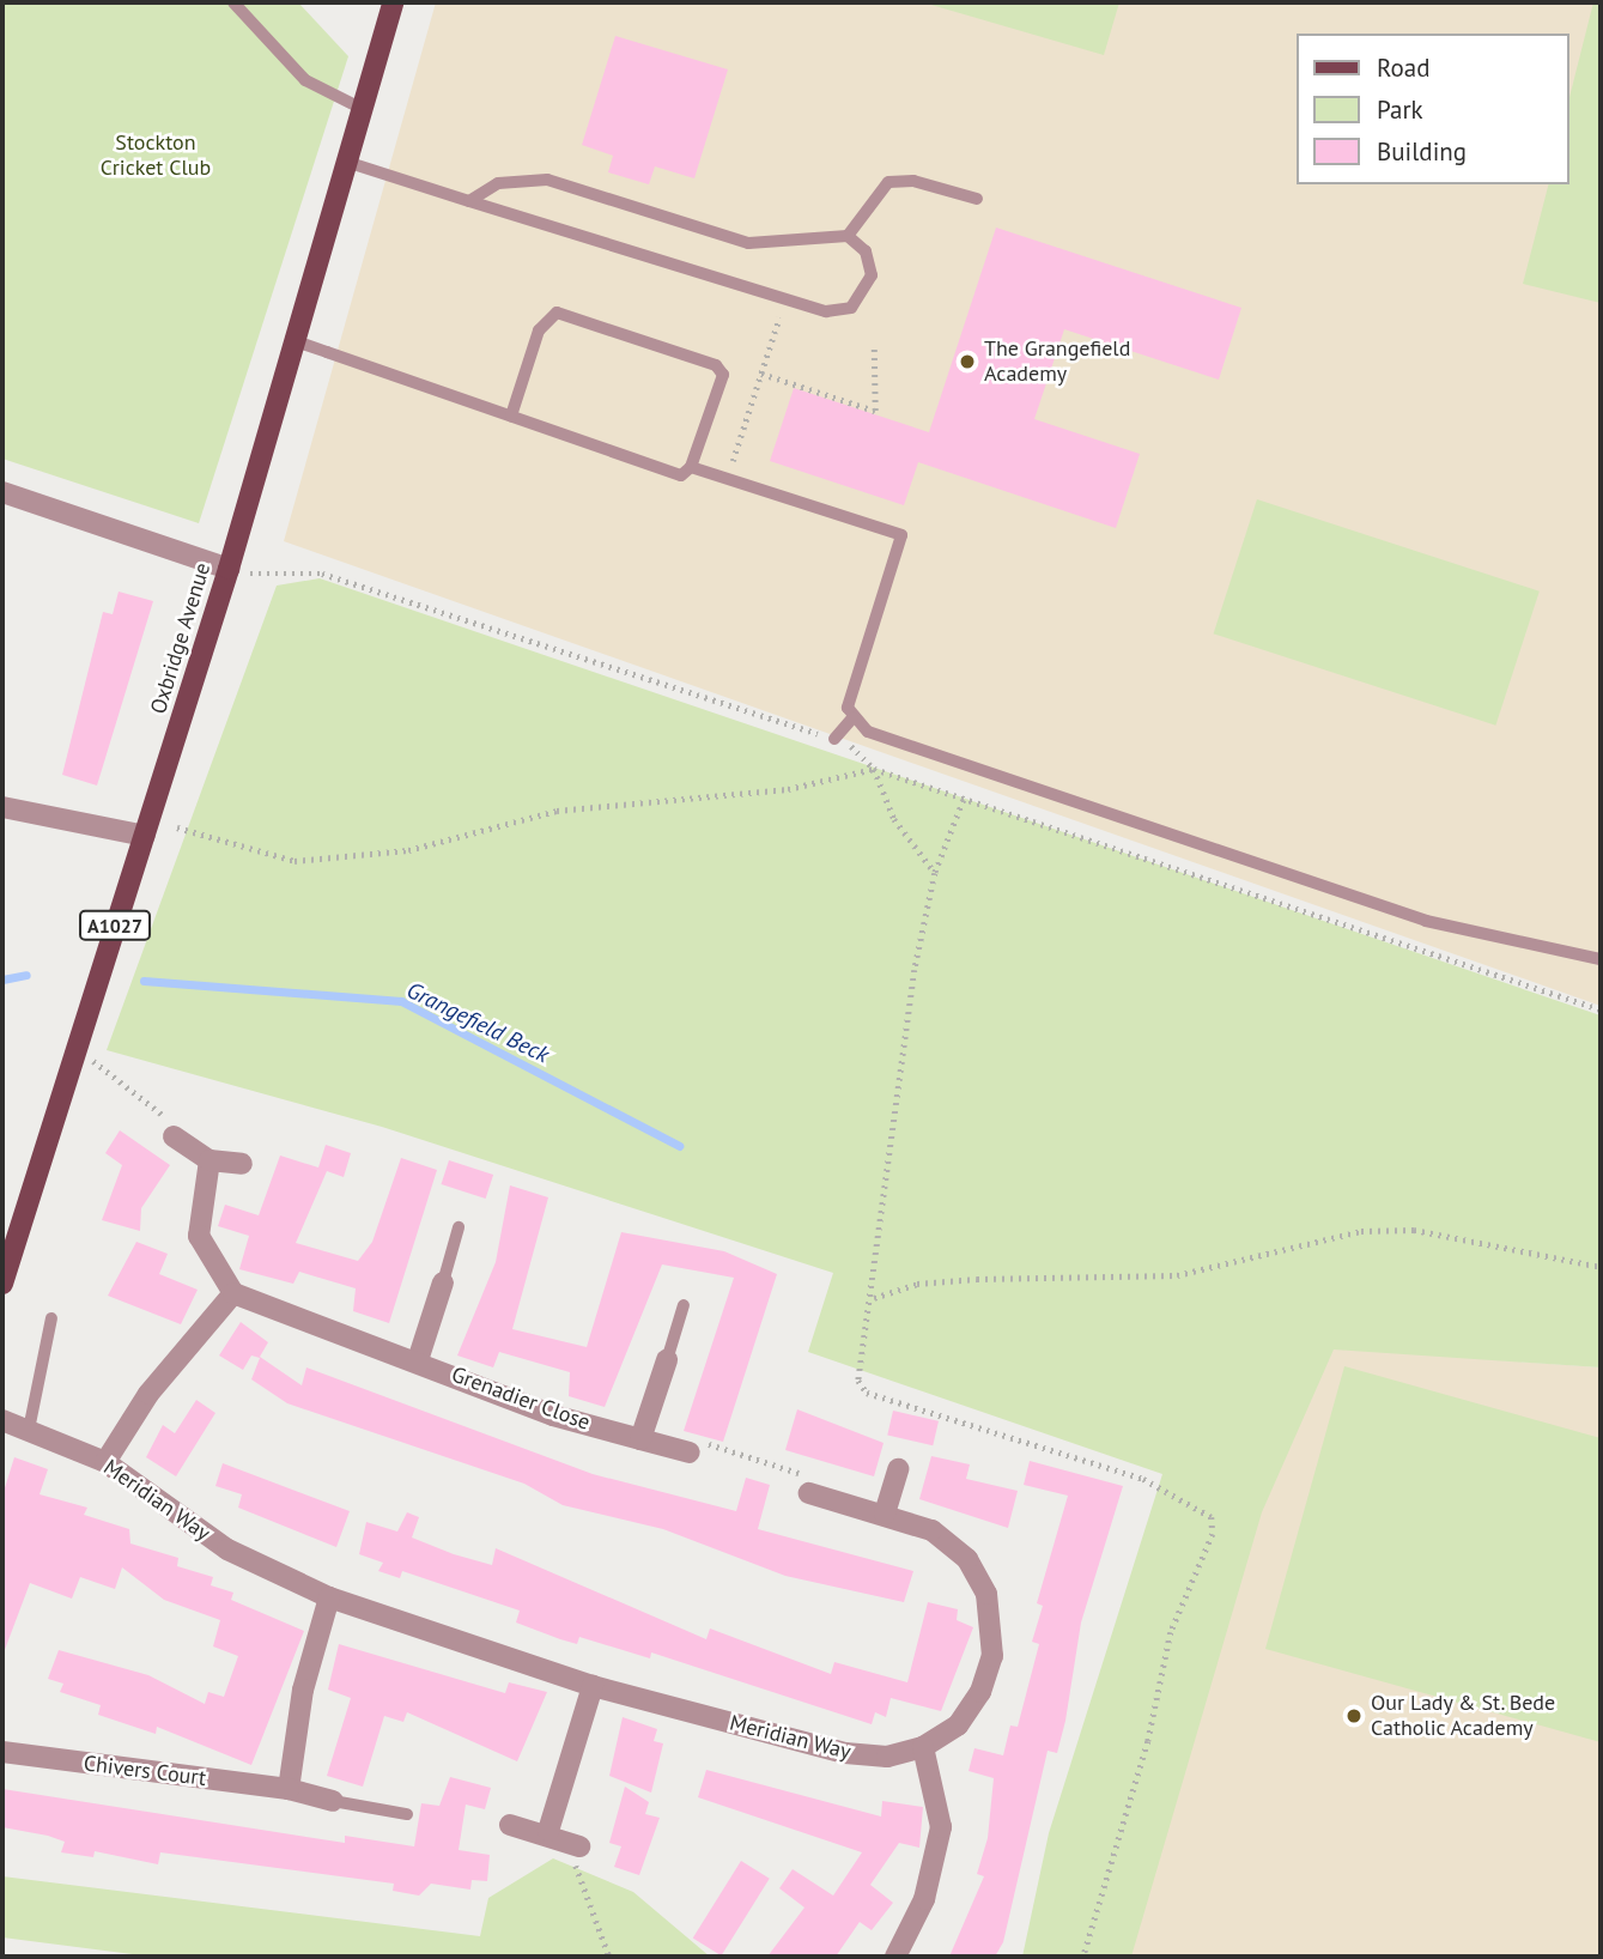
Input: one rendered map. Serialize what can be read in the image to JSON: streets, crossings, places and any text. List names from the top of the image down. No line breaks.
{"streets":{"main road":["Oxbridge Avenue","A1027"],"street":["Grenadier Close","Meridian Way","Chivers Court"]},"water":["Grangefield Beck"],"parks":["Stockton Cricket Club"],"places":["The Grangefield Academy","Our Lady & St. Bede Catholic Academy"],"legend":["Road","Park","Building"]}
